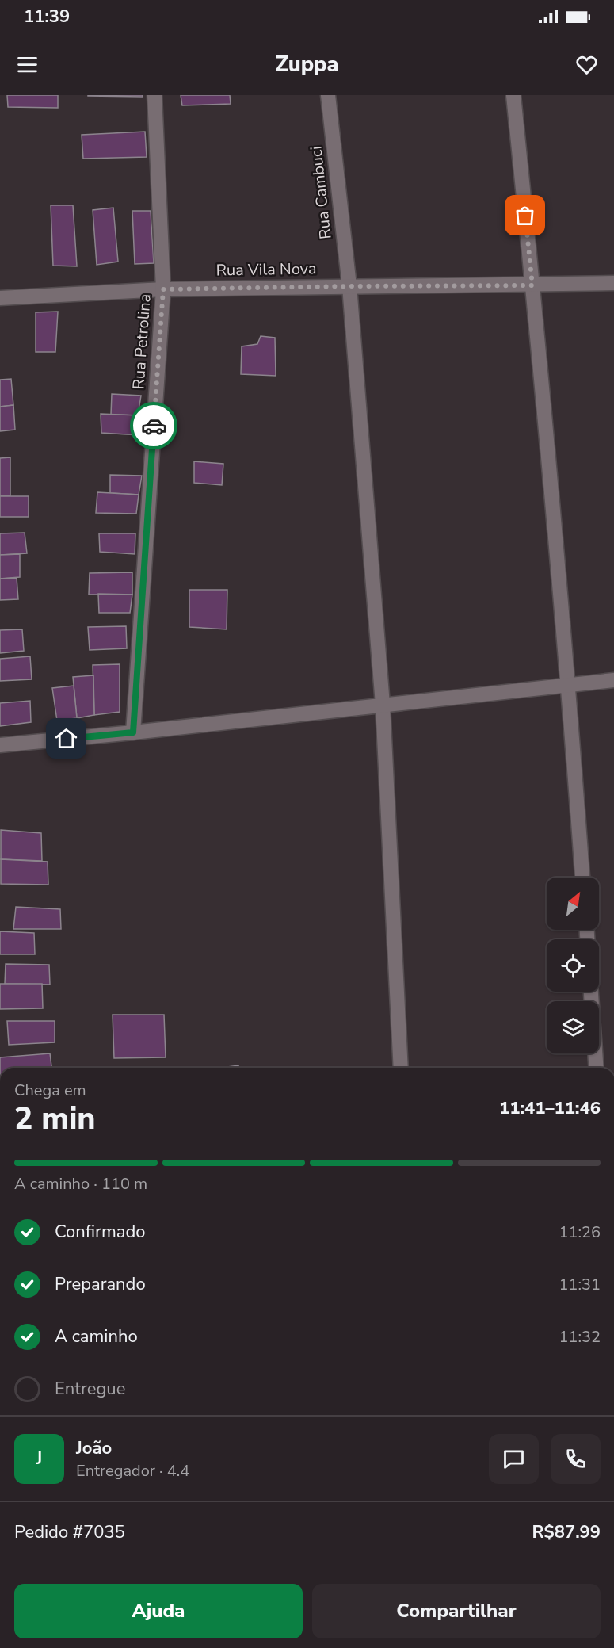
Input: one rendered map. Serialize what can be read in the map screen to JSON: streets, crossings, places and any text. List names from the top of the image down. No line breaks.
{"streets":{"street":["Rua Cambuci","Rua Vila Nova","Rua Petrolina"]},"crossings":[["Rua Cambuci","Rua Vila Nova"],["Rua Vila Nova","Rua Petrolina"]],"north":"top right","page":{"status":"11:39","header":"Zuppa","heading":["2 min","Chega em","11:41–11:46"],"panel":["João","Entregador · 4.4","Pedido #7035","R$87.99"],"bar":"A caminho · 110 m","list":[["Confirmado","11:26"],["Preparando","11:31"],["A caminho","11:32"],"Entregue"],"round":"J","buttons":["Ajuda","Compartilhar"]}}
